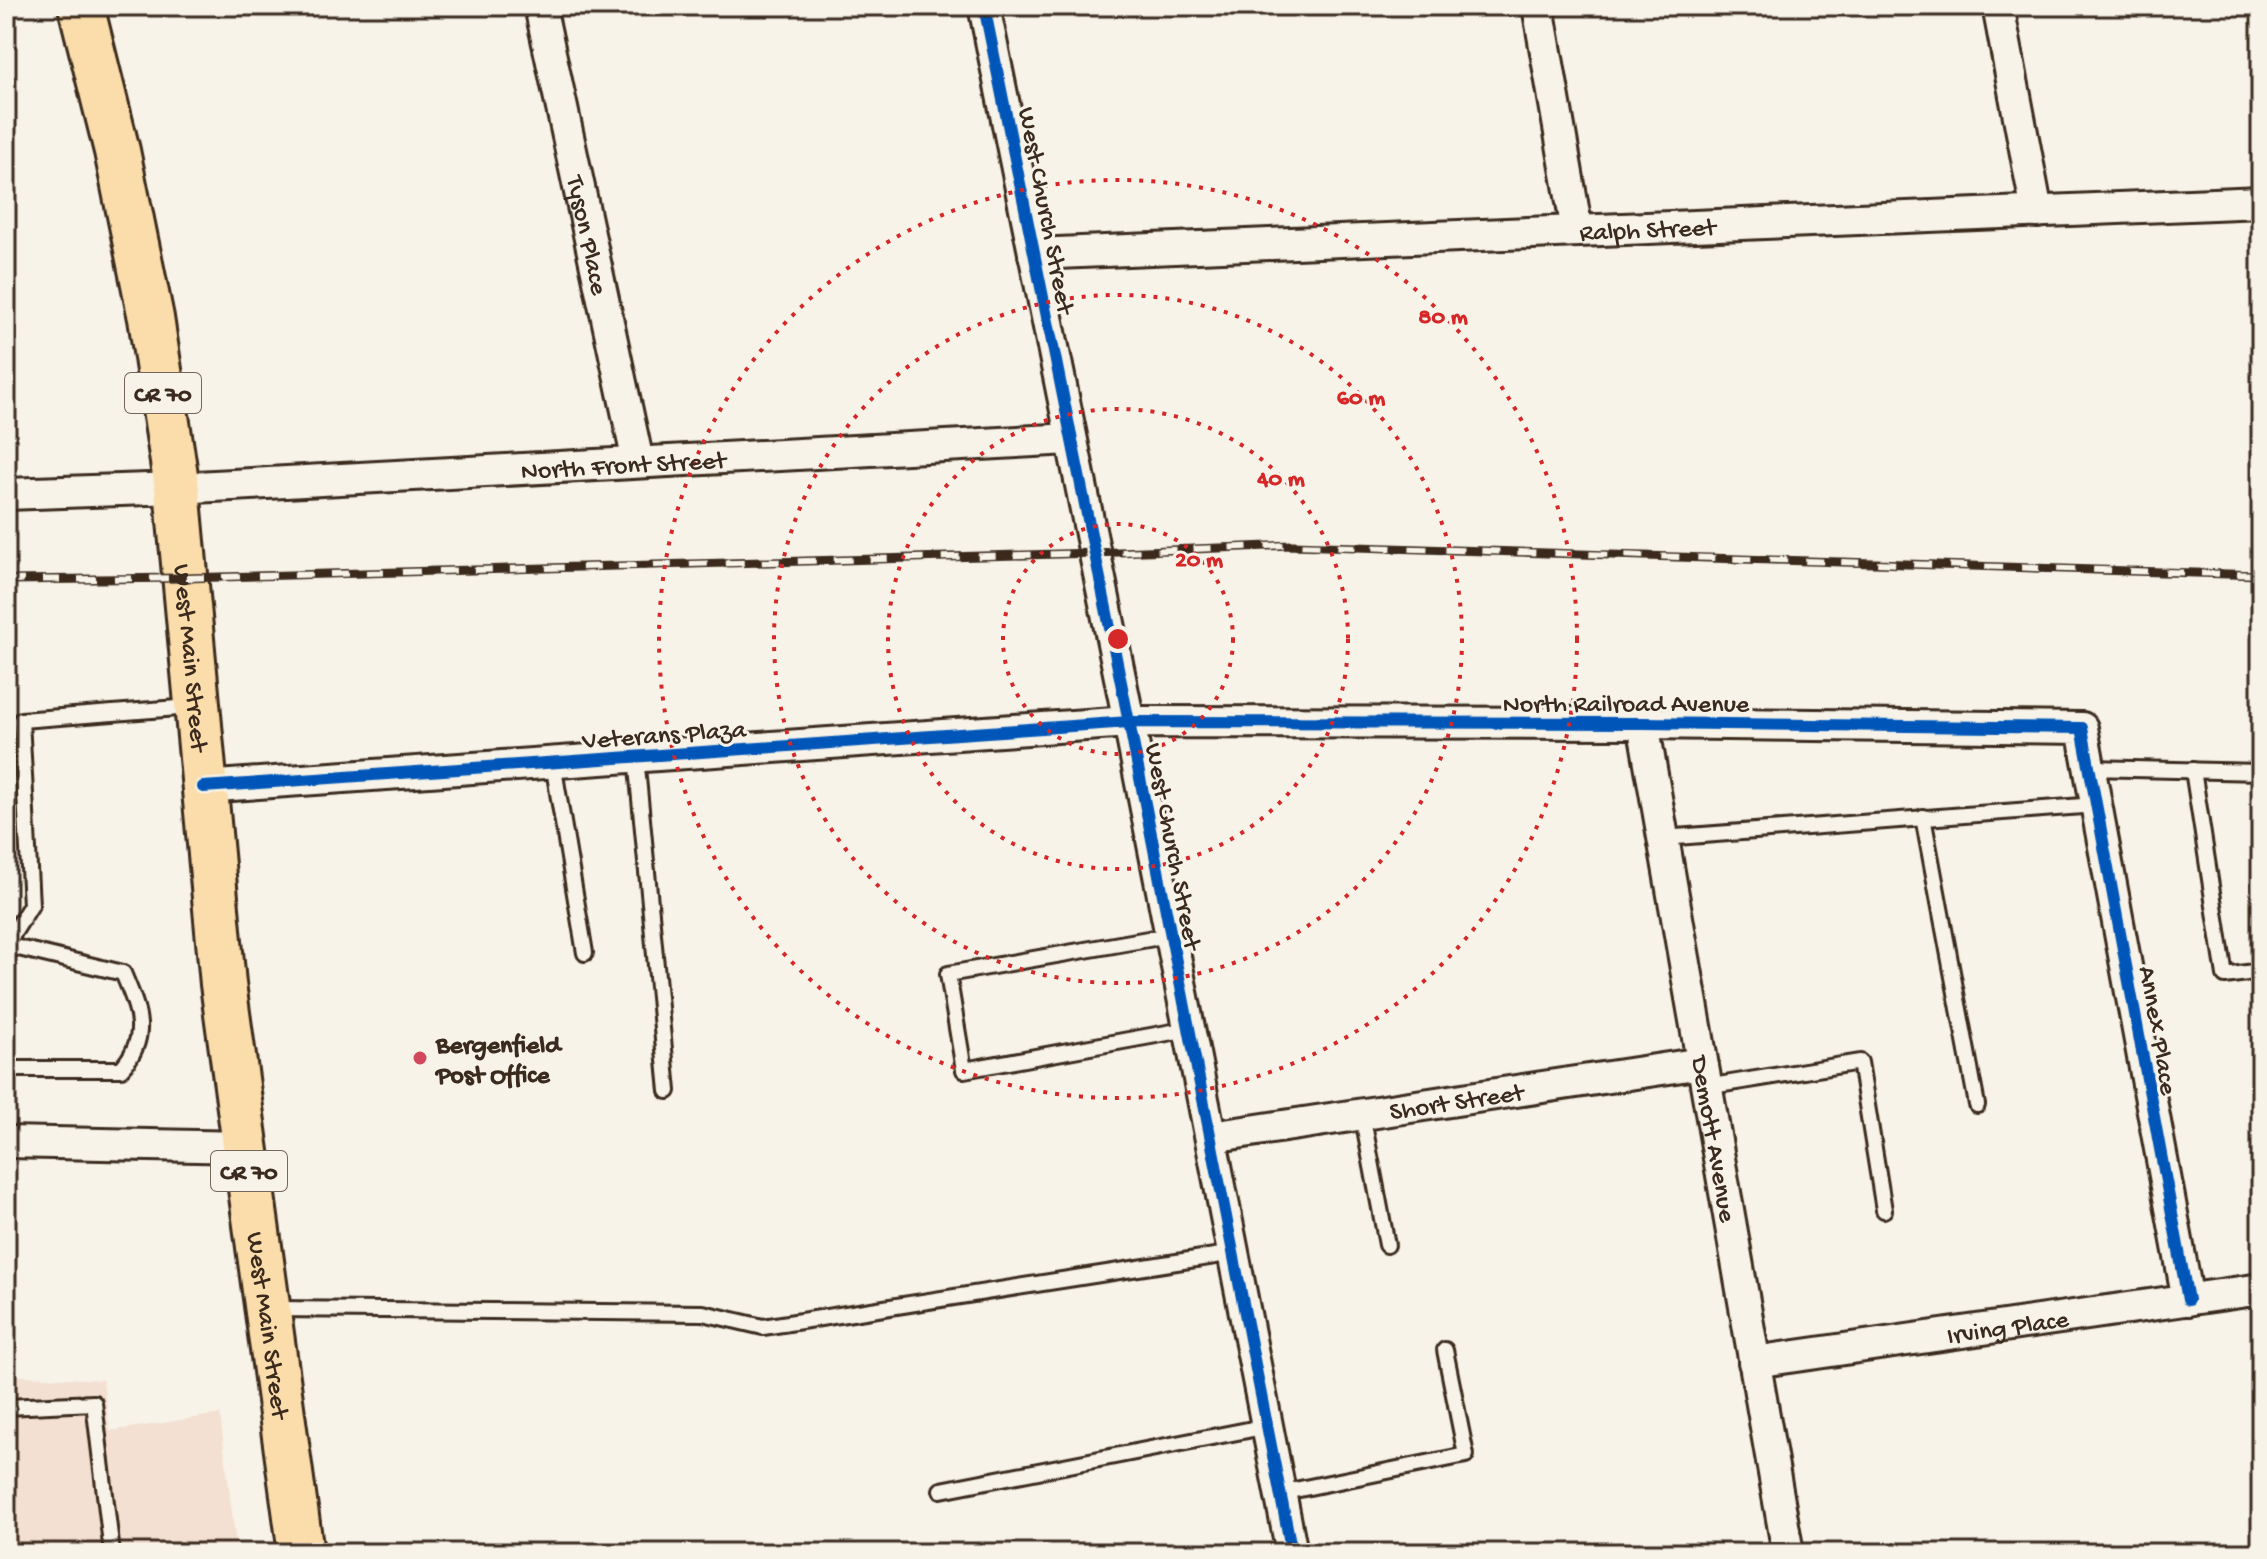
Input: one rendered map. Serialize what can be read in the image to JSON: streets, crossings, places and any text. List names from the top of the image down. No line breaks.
{"streets":{"main road":["CR 70","West Main Street"],"street":["West Church Street","Ralph Street","Tyson Place","North Front Street","North Railroad Avenue","Veterans Plaza","Annex Place","Short Street","Demott Avenue","Irving Place"]},"crossings":[["West Church Street","Ralph Street"],["West Church Street","North Front Street"],["West Church Street","North Railroad Avenue"],["West Church Street","Veterans Plaza"],["West Church Street","Short Street"],["Tyson Place","North Front Street"],["North Front Street","West Main Street"],["West Main Street","Veterans Plaza"],["North Railroad Avenue","Veterans Plaza"],["North Railroad Avenue","Annex Place"],["North Railroad Avenue","Demott Avenue"],["Annex Place","Irving Place"],["Short Street","Demott Avenue"],["Demott Avenue","Irving Place"]],"places":["Bergenfield Post Office"],"rings":["80 m","60 m","40 m","20 m"]}
